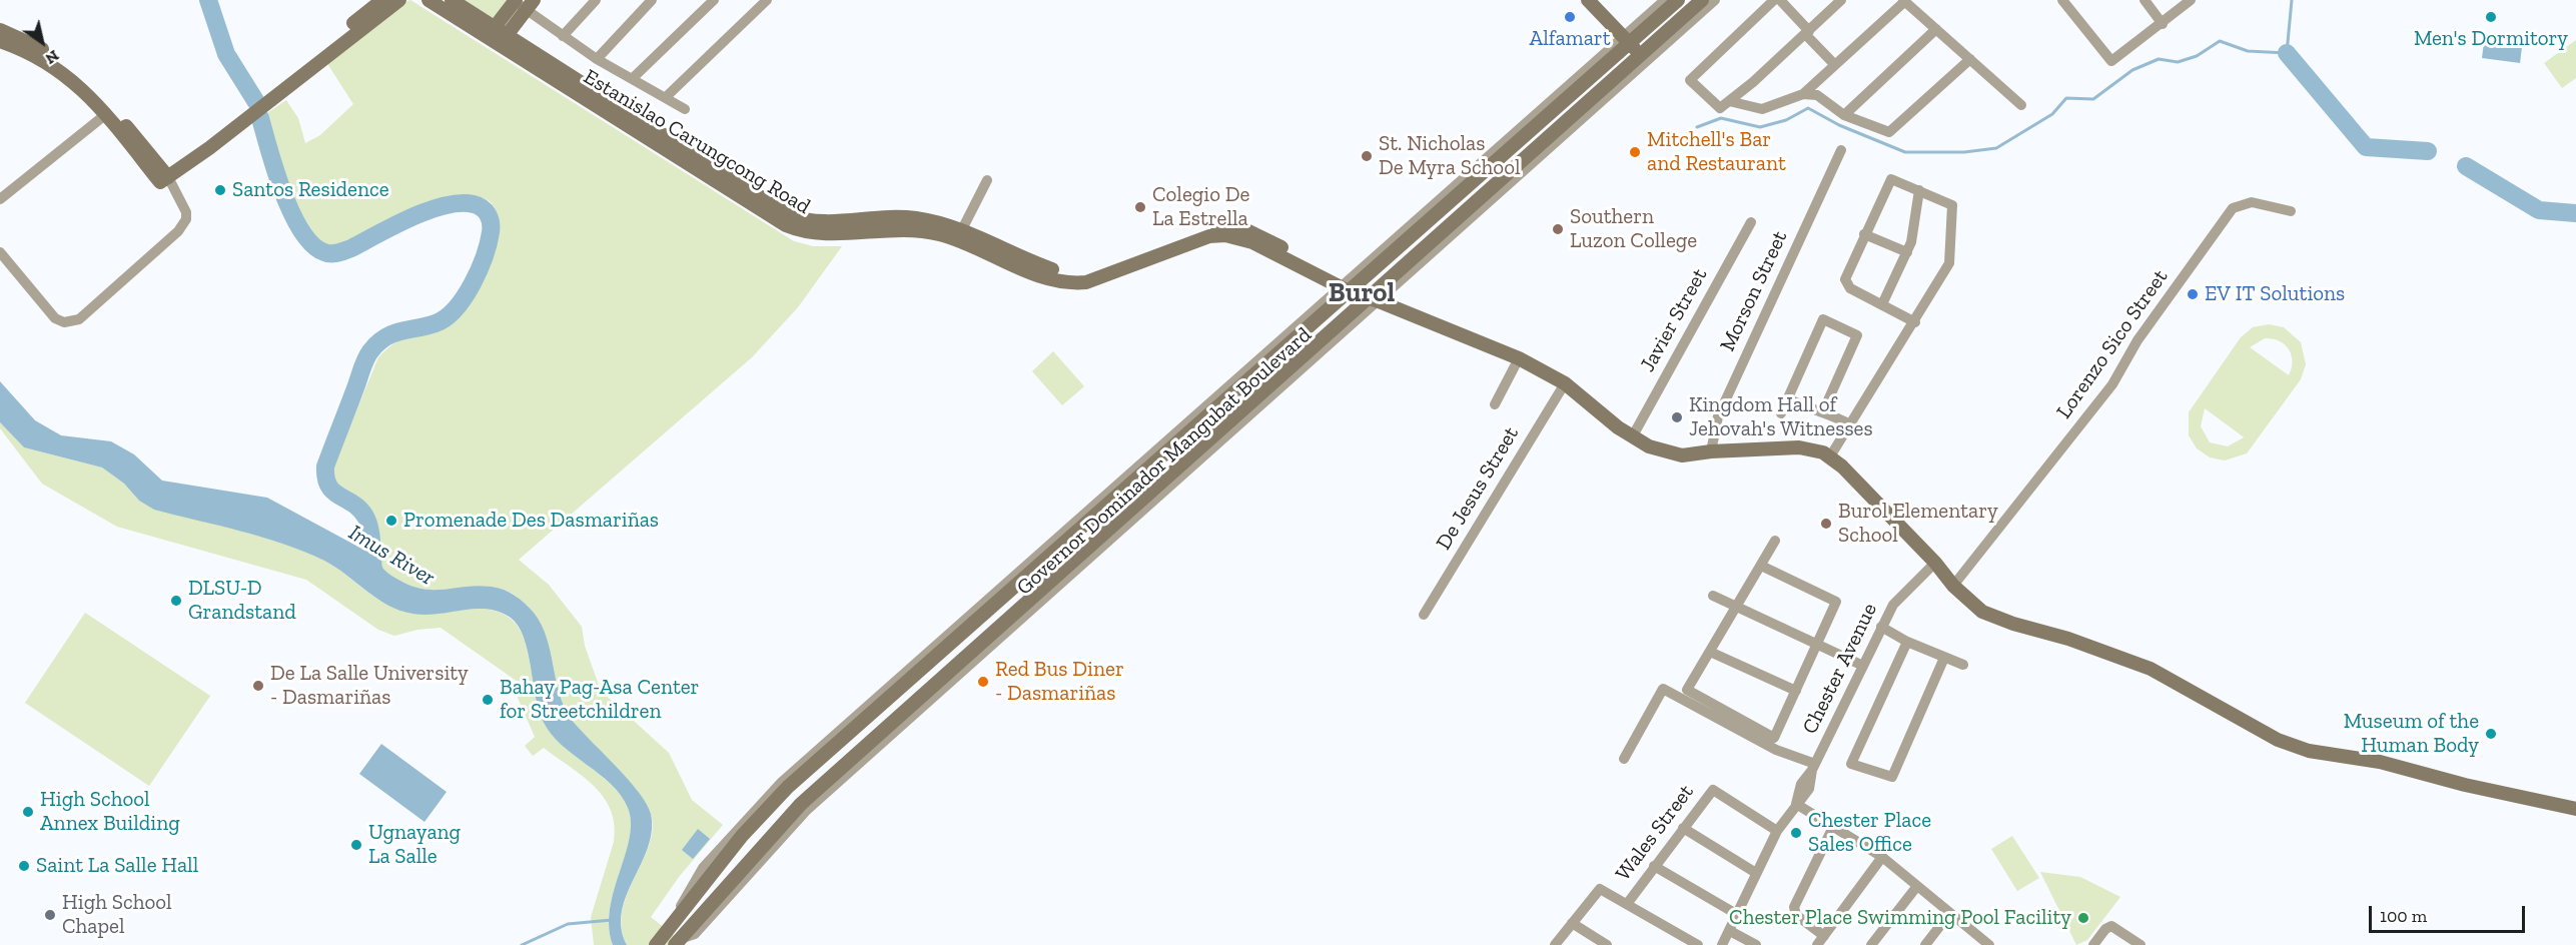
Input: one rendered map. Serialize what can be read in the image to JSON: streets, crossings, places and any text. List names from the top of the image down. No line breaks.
{"streets":{"street":["Estanislao Carungcong Road","Morson Street","Javier Street","Lorenzo Sico Street","Governor Dominador Mangubat Boulevard","De Jesus Street","Chester Avenue","Wales Street"]},"crossings":[["Estanislao Carungcong Road","Morson Street"],["Estanislao Carungcong Road","Javier Street"],["Estanislao Carungcong Road","Lorenzo Sico Street"],["Estanislao Carungcong Road","Governor Dominador Mangubat Boulevard"],["Estanislao Carungcong Road","De Jesus Street"],["Estanislao Carungcong Road","Chester Avenue"],["Chester Avenue","Wales Street"]],"districts":["Burol"],"water":["Imus River"],"places":["Alfamart","Men's Dormitory","Mitchell's Bar and Restaurant","St. Nicholas De Myra School","Santos Residence","Colegio De La Estrella","Southern Luzon College","EV IT Solutions","Kingdom Hall of Jehovah's Witnesses","Promenade Des Dasmariñas","Burol Elementary School","DLSU-D Grandstand","Red Bus Diner - Dasmariñas","De La Salle University - Dasmariñas","Bahay Pag-Asa Center for Streetchildren","Museum of the Human Body","High School Annex Building","Chester Place Sales Office","Ugnayang La Salle","Saint La Salle Hall","High School Chapel","Chester Place Swimming Pool Facility"],"scale_bar":"100 m","north":"bottom right"}
